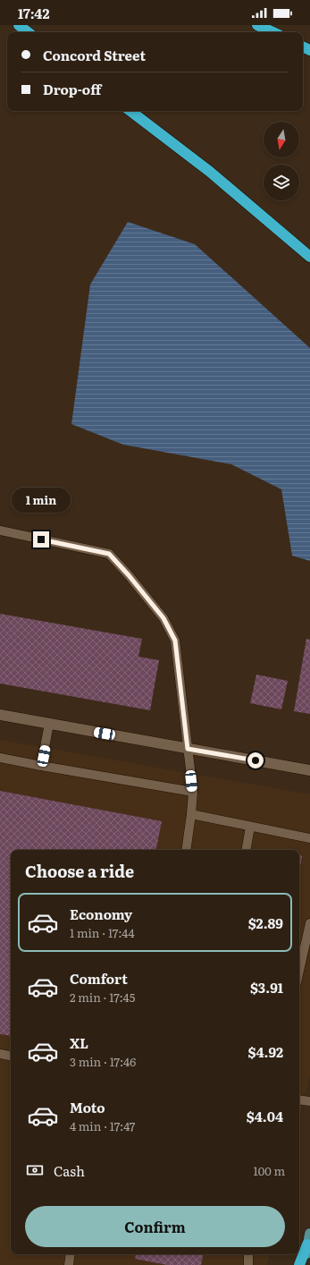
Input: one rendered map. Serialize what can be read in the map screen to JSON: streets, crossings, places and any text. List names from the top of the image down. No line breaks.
{"north":"bottom","page":{"status":"17:42","banner":["Concord Street","Drop-off"],"bubble":"1 min","heading":"Choose a ride","list":[{"name":"Economy","note":"1 min · 17:44","value":"$2.89"},{"name":"Comfort","note":"2 min · 17:45","value":"$3.91"},{"name":"XL","note":"3 min · 17:46","value":"$4.92"},{"name":"Moto","note":"4 min · 17:47","value":"$4.04"}],"pay":["Cash","100 m"],"buttons":"Confirm"}}
